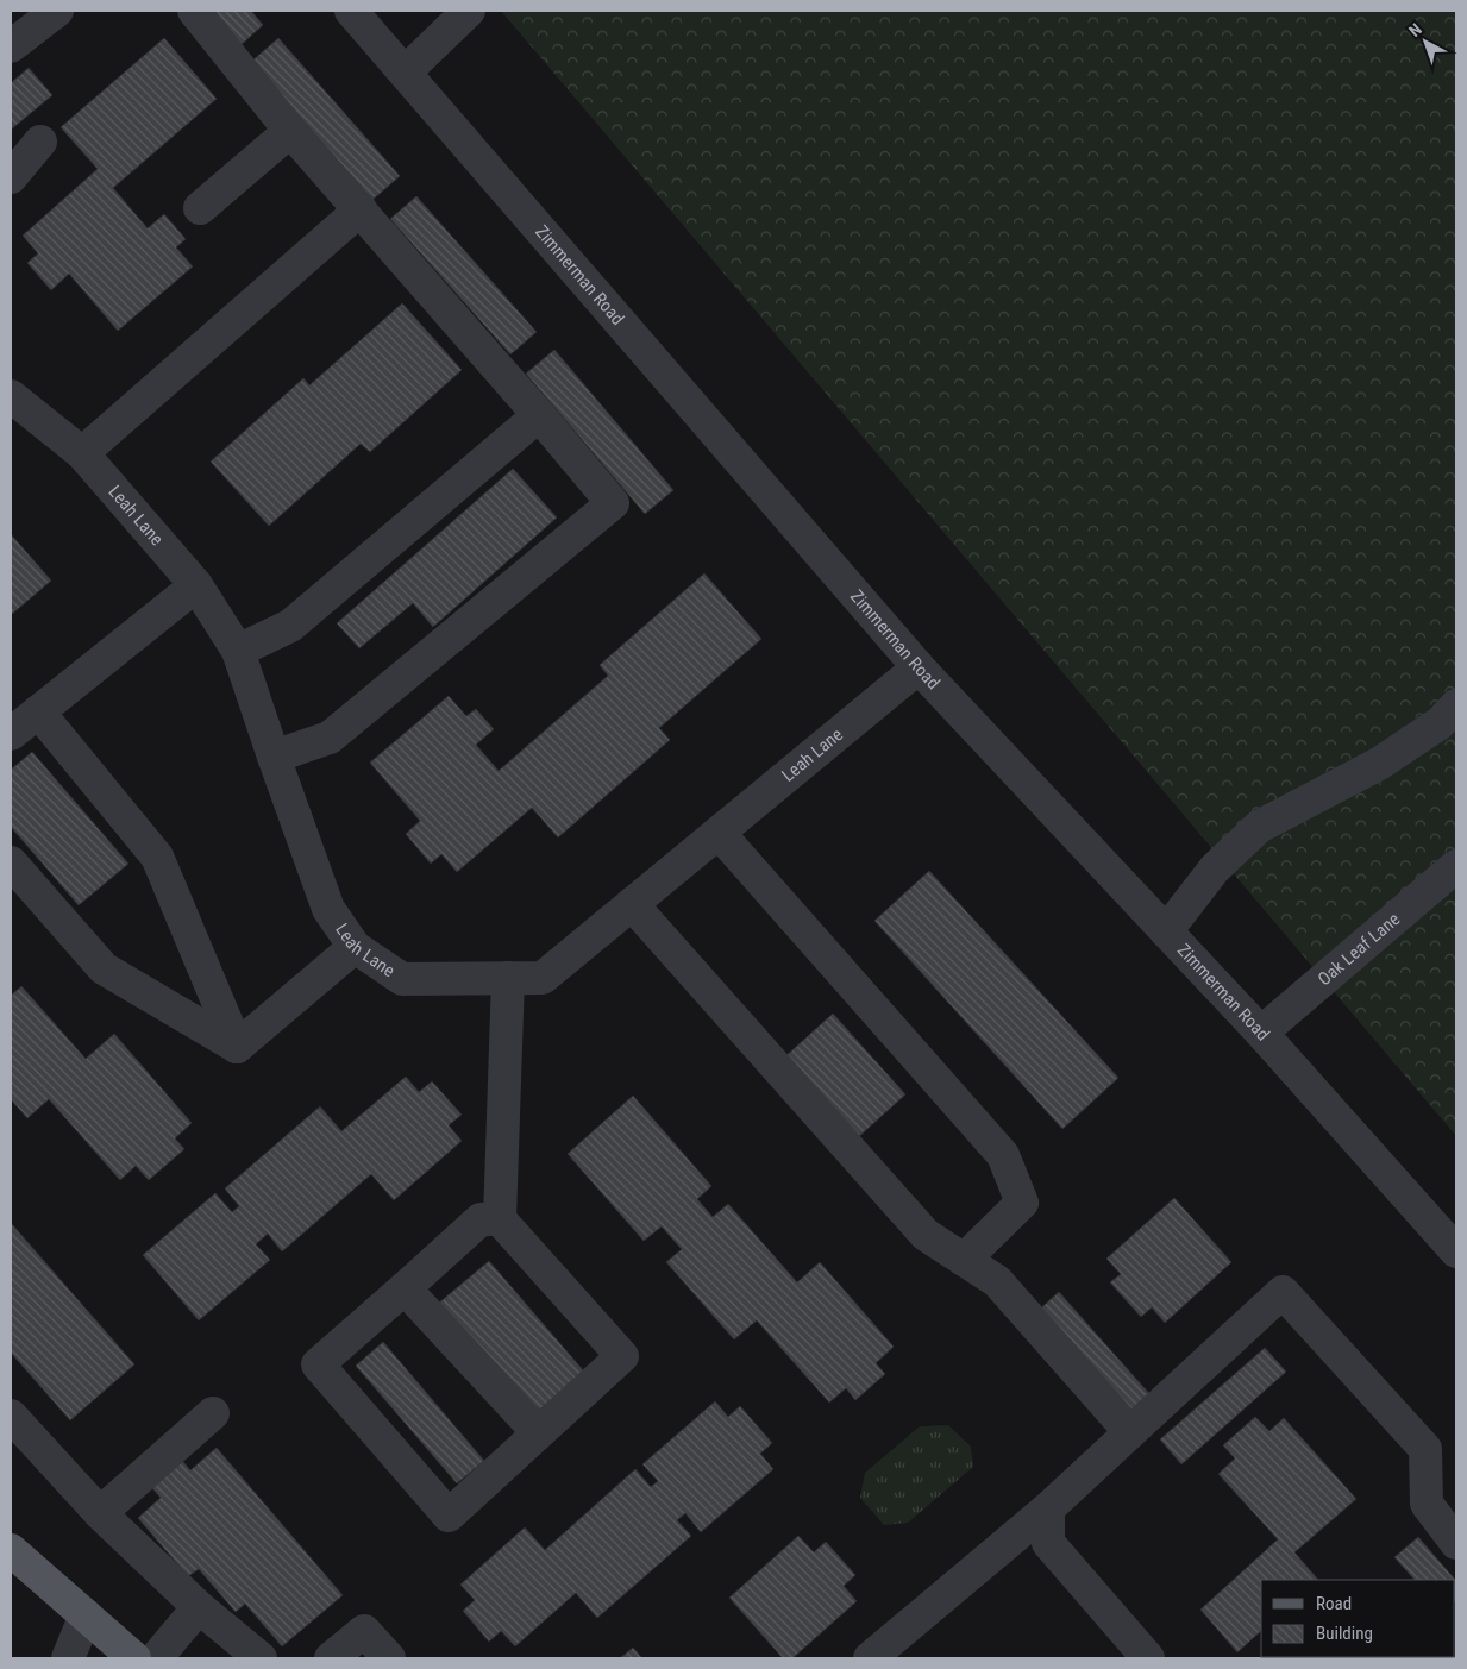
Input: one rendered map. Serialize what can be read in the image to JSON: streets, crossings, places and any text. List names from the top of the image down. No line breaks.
{"streets":{"street":["Zimmerman Road","Leah Lane","Oak Leaf Lane"]},"crossings":[["Zimmerman Road","Leah Lane"],["Zimmerman Road","Oak Leaf Lane"]],"legend":["Road","Building"],"north":"top left"}
